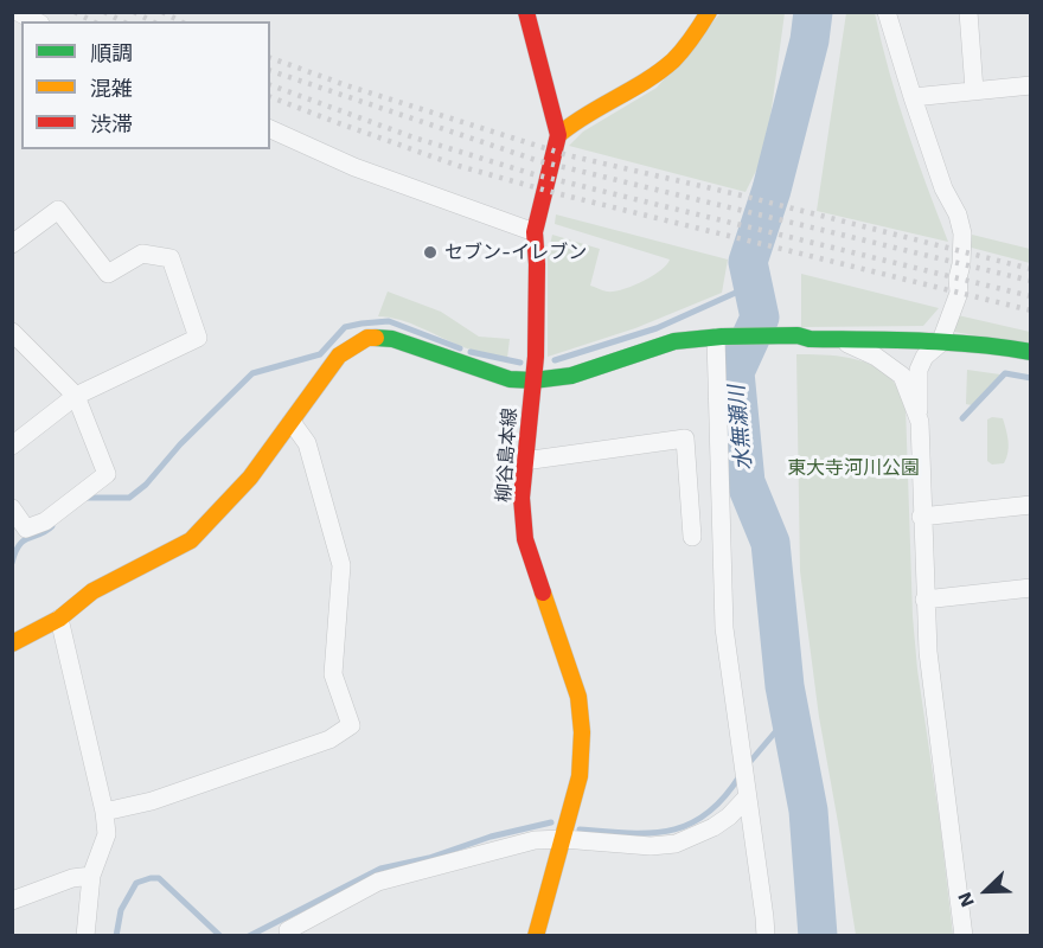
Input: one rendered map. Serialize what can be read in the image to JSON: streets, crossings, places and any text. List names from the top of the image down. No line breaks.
{"streets":{"street":["柳谷島本線"]},"water":["水無瀬川"],"parks":["東大寺河川公園"],"places":["セブン-イレブン"],"legend":["順調","混雑","渋滞"],"north":"bottom left"}
